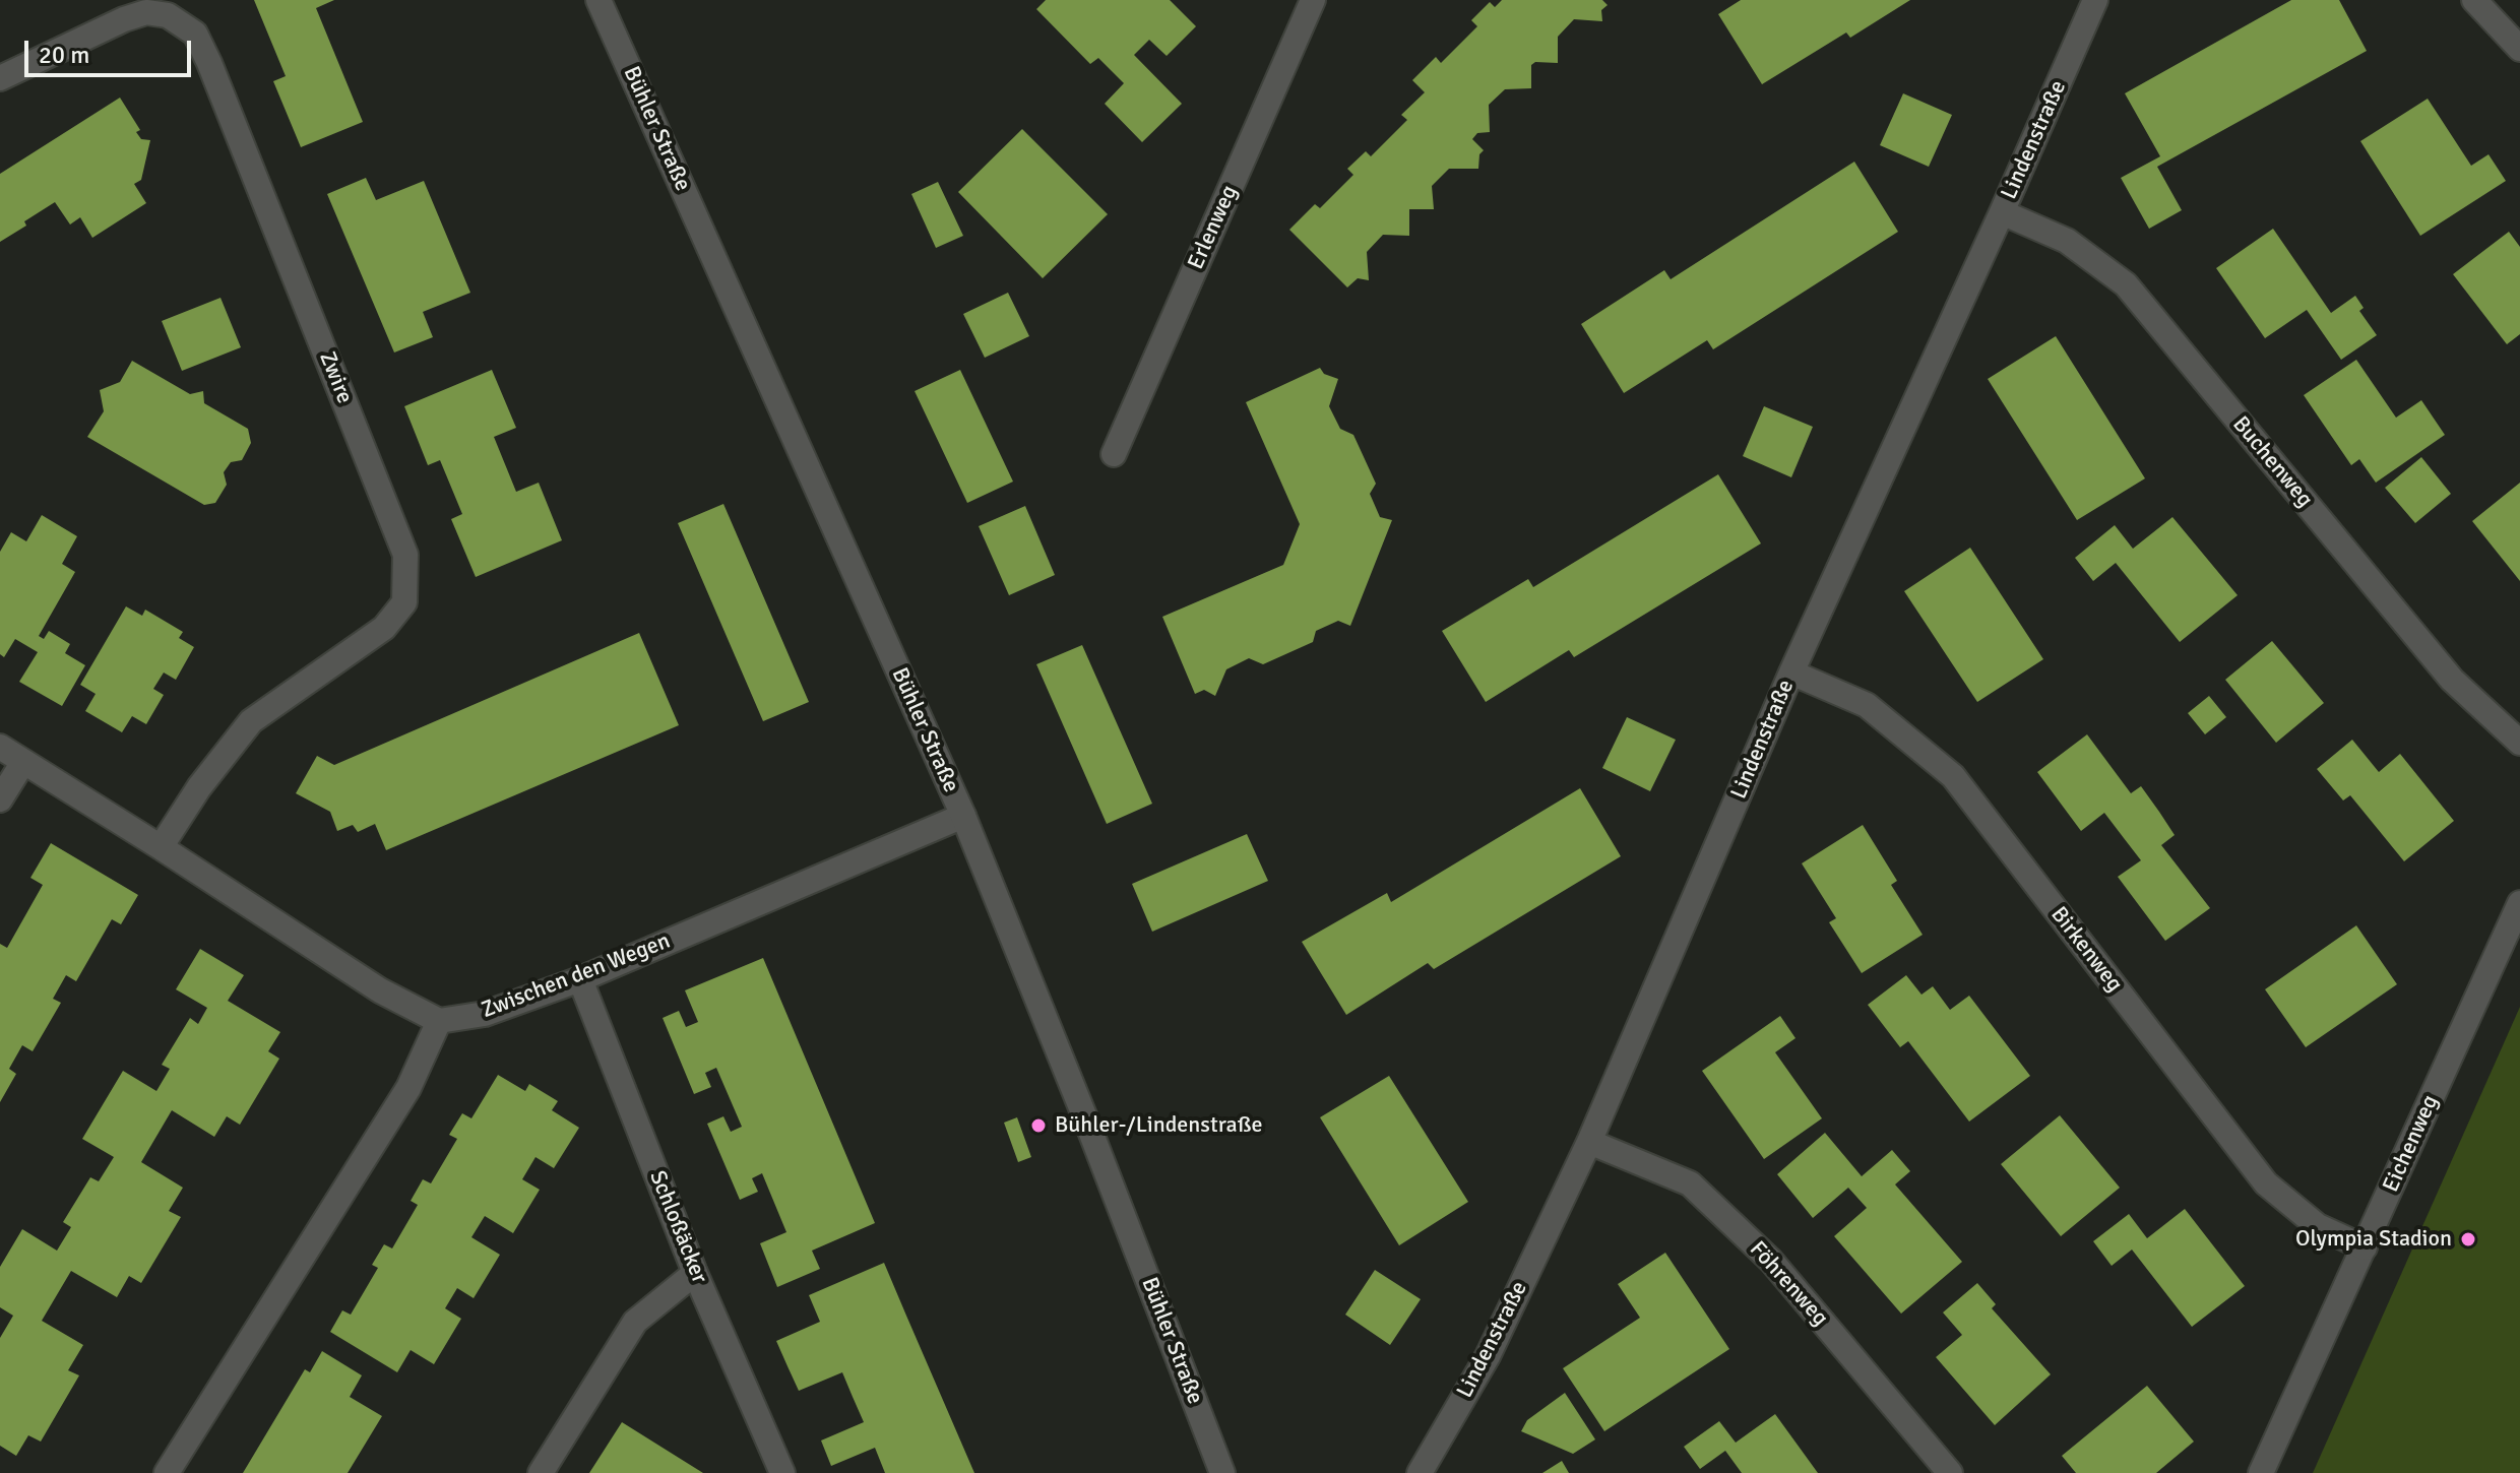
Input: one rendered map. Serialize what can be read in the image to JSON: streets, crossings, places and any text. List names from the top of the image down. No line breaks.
{"streets":{"street":["Bühler Straße","Lindenstraße","Erlenweg","Zwire","Buchenweg","Birkenweg","Zwischen den Wegen","Eichenweg","Schloßäcker","Föhrenweg"]},"crossings":[["Bühler Straße","Zwischen den Wegen"],["Lindenstraße","Buchenweg"],["Lindenstraße","Birkenweg"],["Lindenstraße","Föhrenweg"],["Birkenweg","Eichenweg"],["Zwischen den Wegen","Schloßäcker"]],"places":["Bühler-/Lindenstraße","Olympia Stadion"],"scale_bar":"20 m"}
